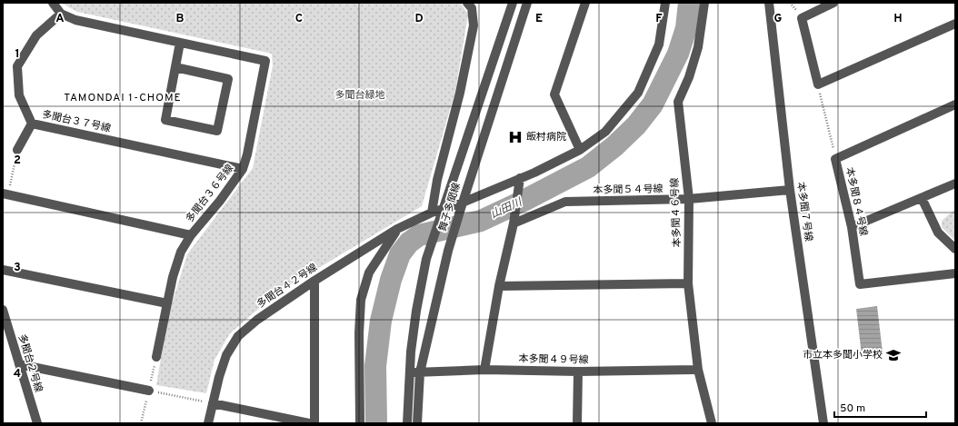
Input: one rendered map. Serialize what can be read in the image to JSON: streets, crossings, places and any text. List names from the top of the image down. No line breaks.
{"streets":{"street":["多聞台３７号線","本多聞５４号線","多聞台３６号線","本多聞８４号線","舞子多聞線","本多聞７号線","本多聞４６号線","多聞台４２号線","本多聞４９号線","多聞台２号線"]},"crossings":[["多聞台３７号線","多聞台３６号線"],["本多聞５４号線","本多聞７号線"],["本多聞５４号線","本多聞４６号線"],["舞子多聞線","多聞台４２号線"],["舞子多聞線","本多聞４９号線"],["本多聞４６号線","本多聞４９号線"]],"districts":["TAMONDAI 1-CHOME"],"water":["山田川"],"parks":["多聞台緑地"],"places":{"hospital":["飯村病院"],"school or university":["市立本多聞小学校"]},"scale_bar":"50 m","grid":{"columns":["A","B","C","D","E","F","G","H"],"rows":["1","2","3","4"]}}
